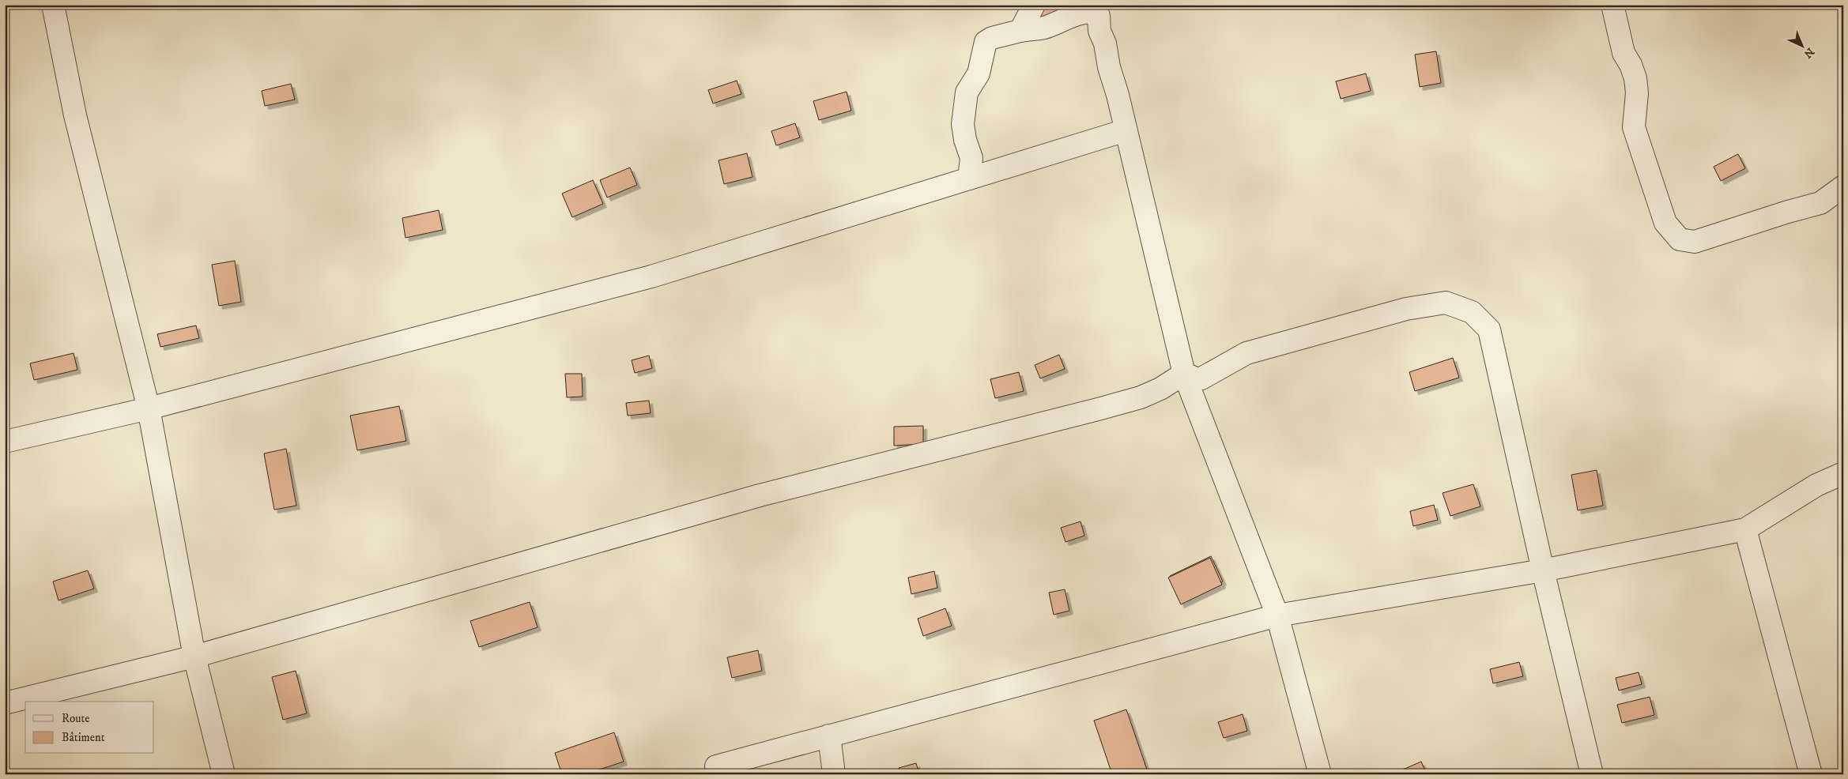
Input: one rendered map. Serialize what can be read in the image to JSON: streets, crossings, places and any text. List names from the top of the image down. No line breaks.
{"legend":["Route","Bâtiment"],"north":"bottom right"}
